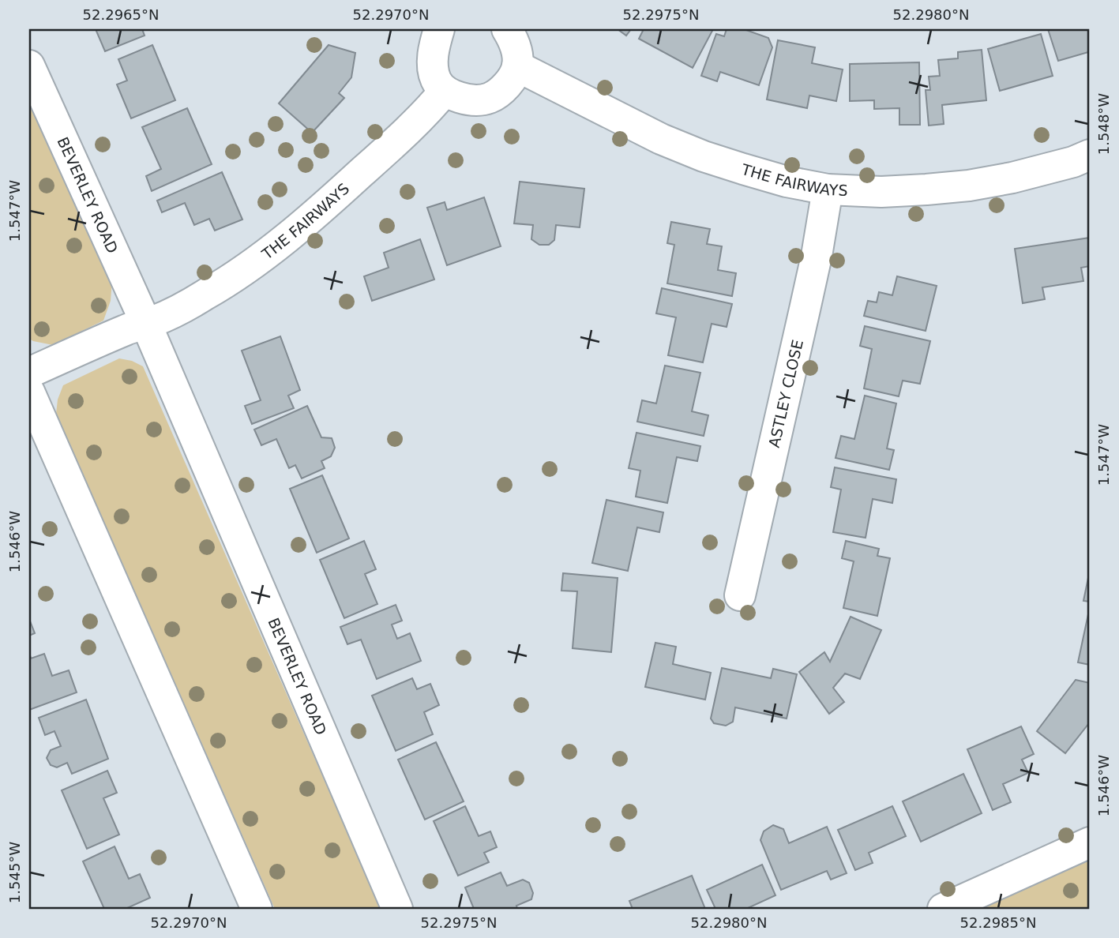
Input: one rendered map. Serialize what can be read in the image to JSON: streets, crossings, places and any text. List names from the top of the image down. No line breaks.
{"streets":{"street":["THE FAIRWAYS","BEVERLEY ROAD","ASTLEY CLOSE"]},"crossings":[["THE FAIRWAYS","BEVERLEY ROAD"],["THE FAIRWAYS","ASTLEY CLOSE"]],"coordinates":["52.2965°N","52.2970°N","52.2975°N","52.2980°N","1.548°W","1.547°W","1.546°W","1.545°W","52.2985°N"]}
